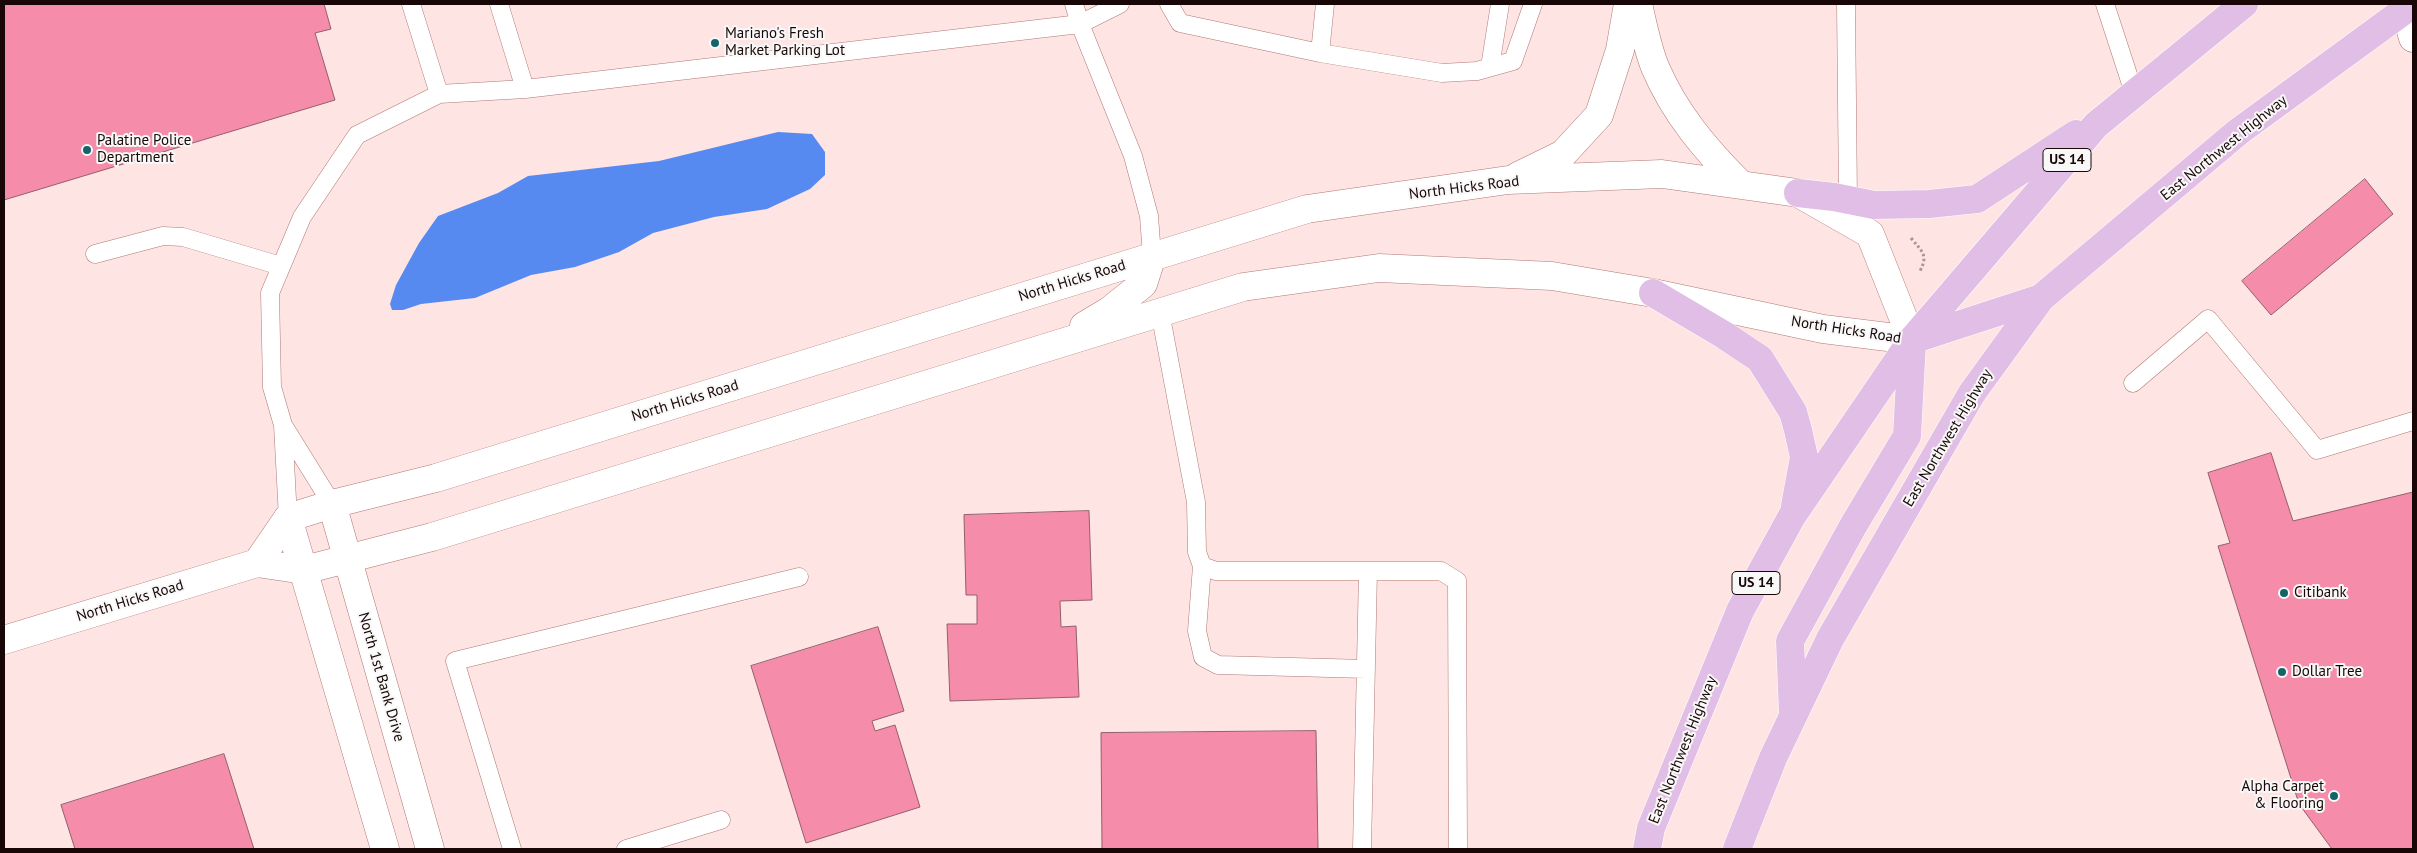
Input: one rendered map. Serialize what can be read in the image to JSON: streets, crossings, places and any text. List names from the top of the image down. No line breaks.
{"streets":{"main road":["East Northwest Highway","US 14","North Hicks Road","North 1st Bank Drive"]},"crossings":[["East Northwest Highway","North Hicks Road"],["North Hicks Road","North 1st Bank Drive"]],"places":["Mariano's Fresh Market Parking Lot","Palatine Police Department","Citibank","Dollar Tree","Alpha Carpet & Flooring"]}
